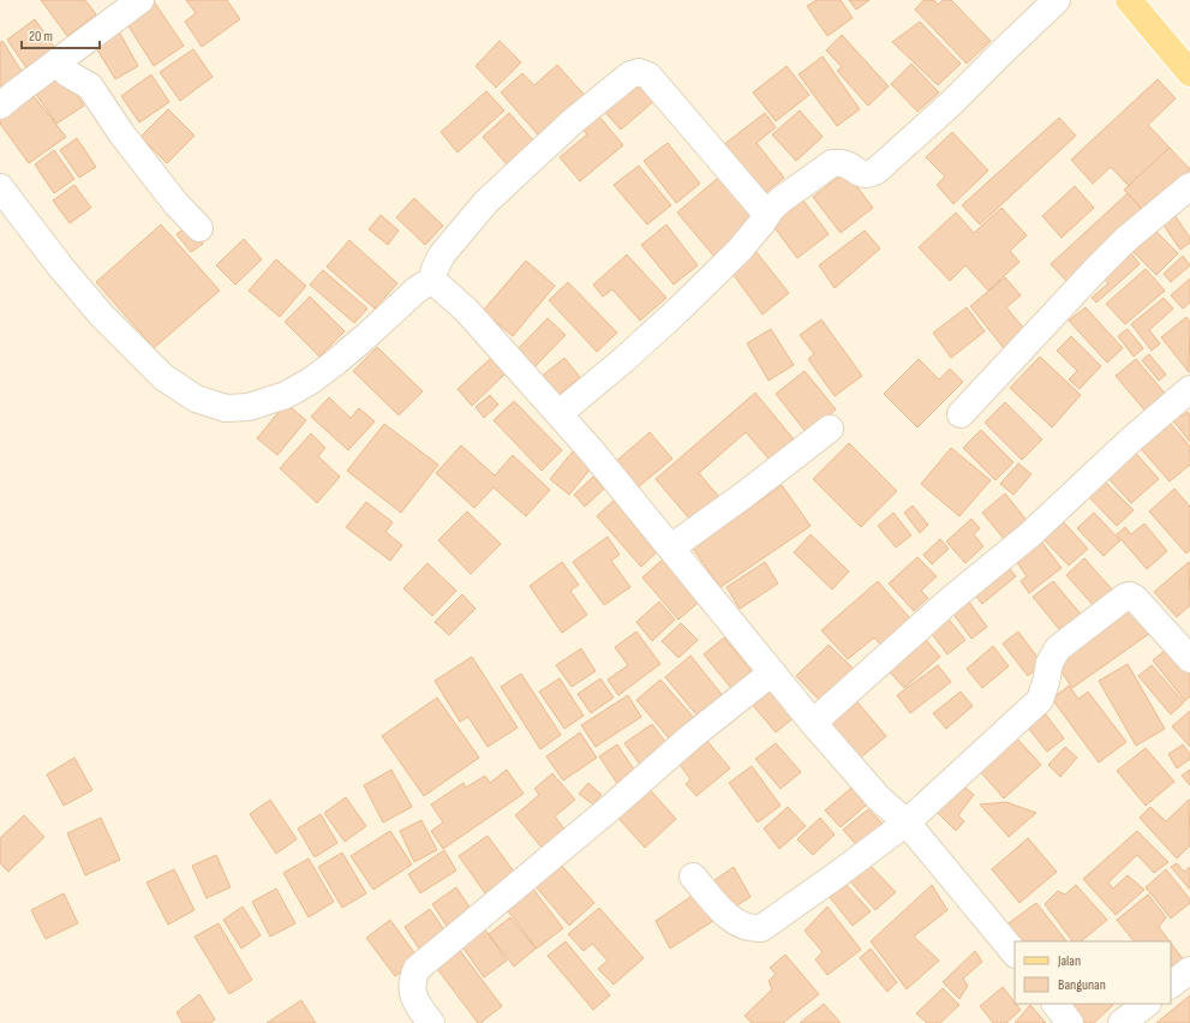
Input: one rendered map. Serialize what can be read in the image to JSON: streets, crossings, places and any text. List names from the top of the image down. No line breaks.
{"legend":["Jalan","Bangunan"],"scale_bar":"20 m"}
